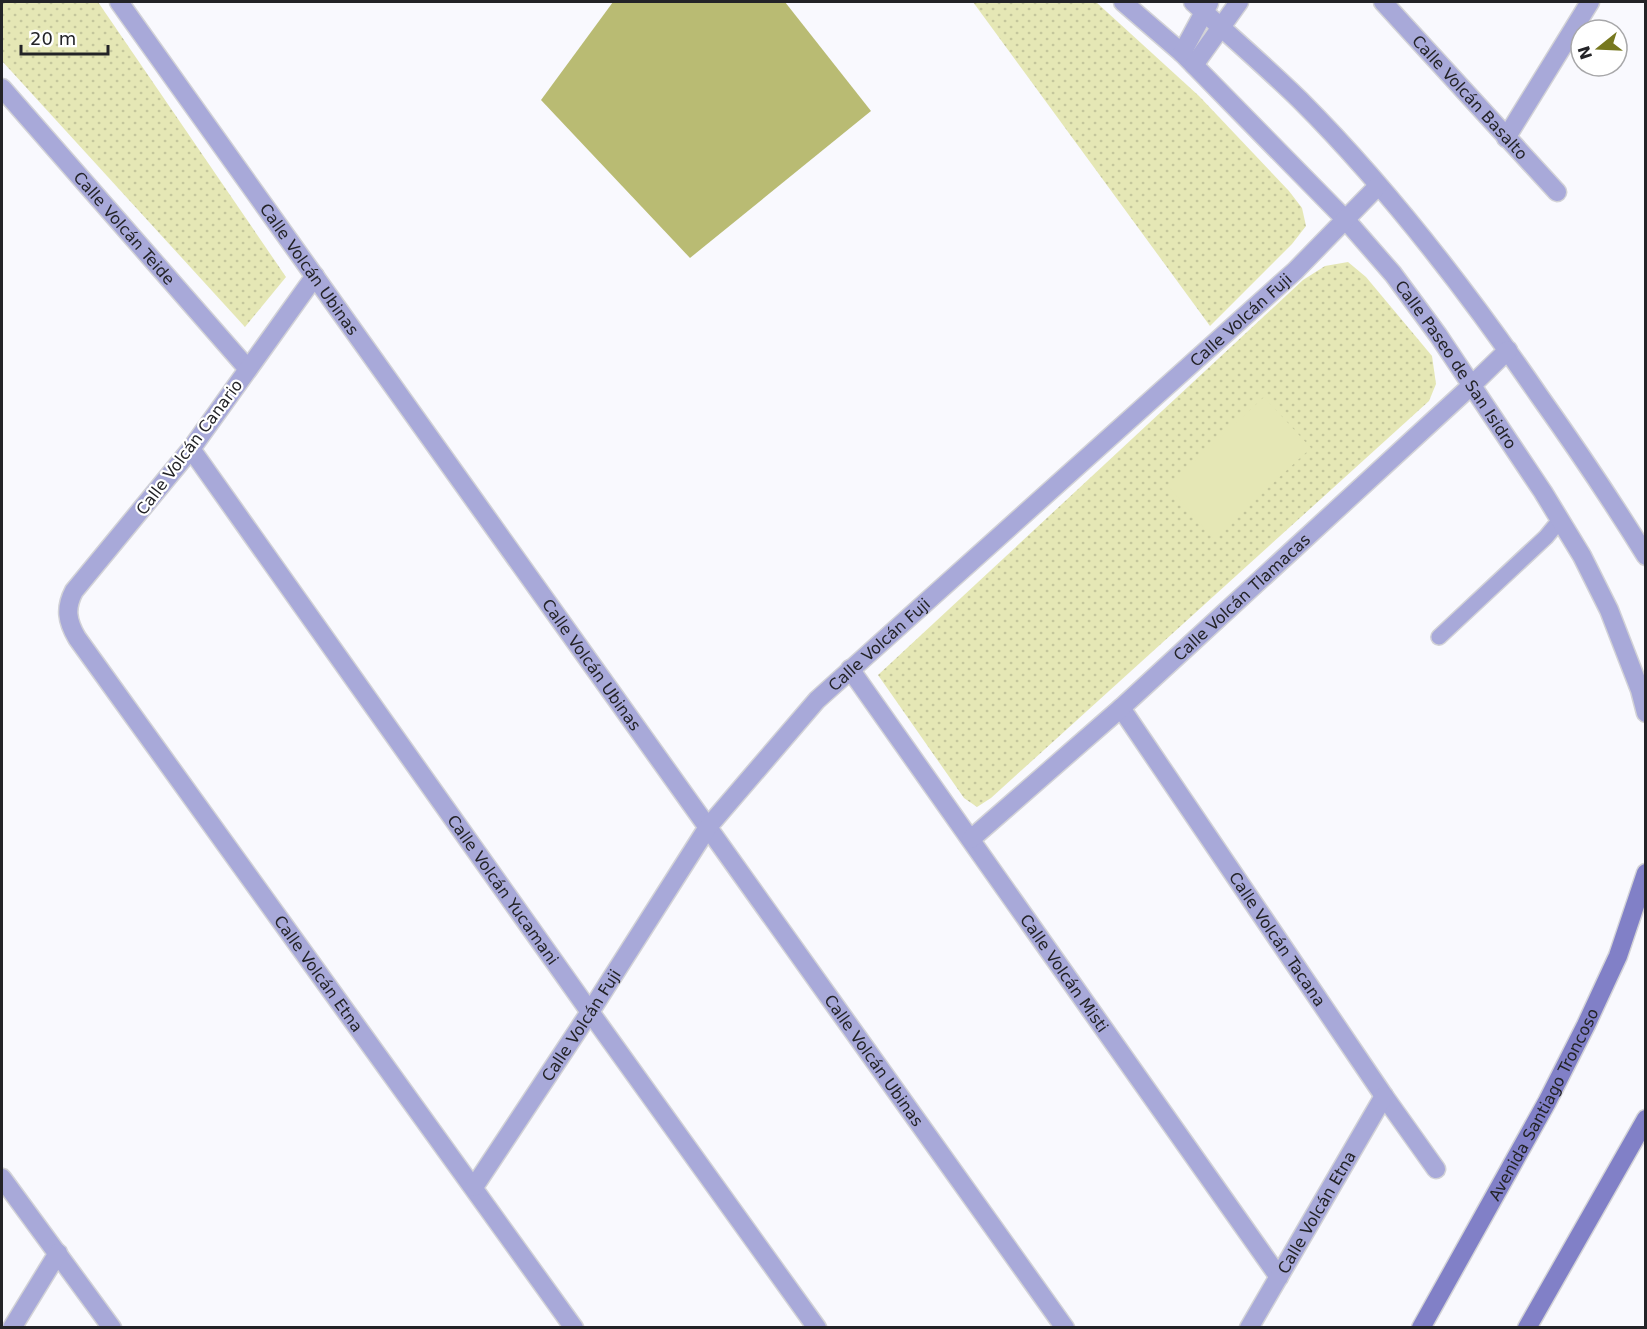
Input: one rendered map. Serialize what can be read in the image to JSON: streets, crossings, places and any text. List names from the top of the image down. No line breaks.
{"streets":{"street":["Calle Volcán Basalto","Calle Volcán Teide","Calle Volcán Ubinas","Calle Volcán Fuji","Calle Paseo de San Isidro","Calle Volcán Canario","Calle Volcán Tlamacas","Calle Volcán Yucamani","Calle Volcán Tacana","Calle Volcán Etna","Calle Volcán Misti","Avenida Santiago Troncoso"]},"crossings":[["Calle Volcán Teide","Calle Volcán Canario"],["Calle Volcán Ubinas","Calle Volcán Fuji"],["Calle Volcán Ubinas","Calle Volcán Canario"],["Calle Volcán Fuji","Calle Paseo de San Isidro"],["Calle Volcán Fuji","Calle Volcán Yucamani"],["Calle Volcán Fuji","Calle Volcán Etna"],["Calle Volcán Fuji","Calle Volcán Misti"],["Calle Paseo de San Isidro","Calle Volcán Tlamacas"],["Calle Volcán Canario","Calle Volcán Yucamani"],["Calle Volcán Canario","Calle Volcán Etna"],["Calle Volcán Tlamacas","Calle Volcán Tacana"],["Calle Volcán Tlamacas","Calle Volcán Misti"],["Calle Volcán Tacana","Calle Volcán Etna"],["Calle Volcán Etna","Calle Volcán Misti"]],"scale_bar":"20 m","north":"left"}
